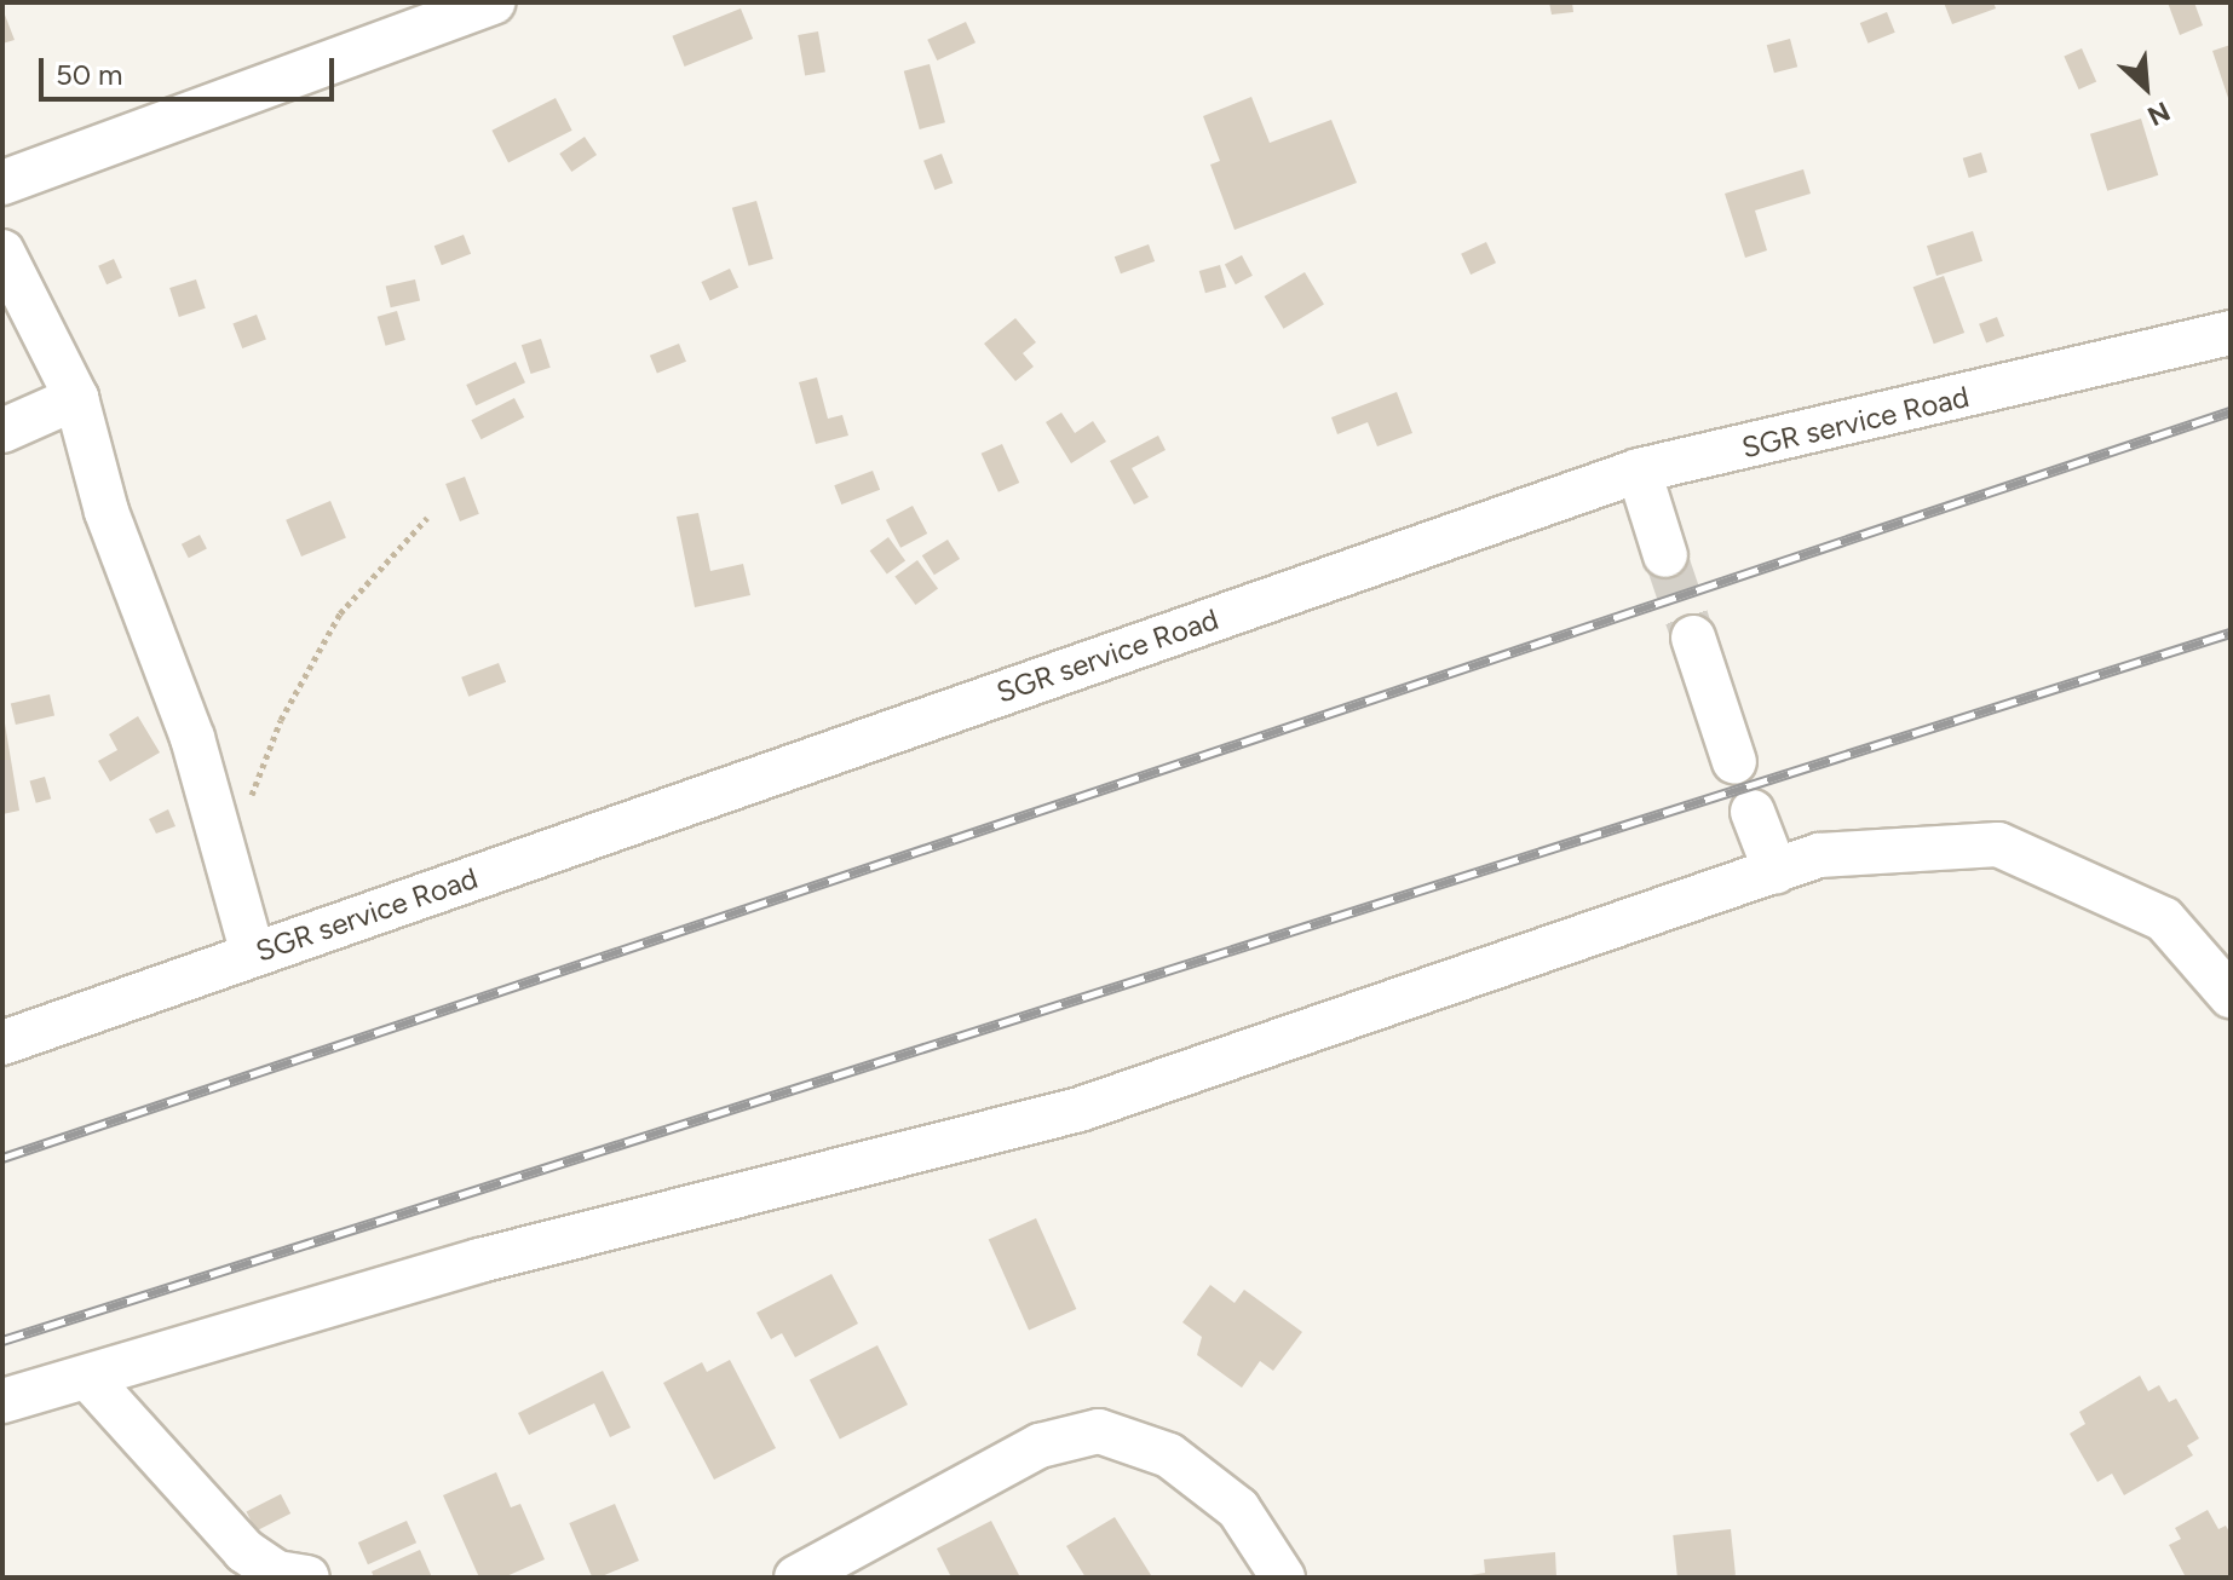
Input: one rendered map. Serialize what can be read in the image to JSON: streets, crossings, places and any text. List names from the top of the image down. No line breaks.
{"streets":{"street":["SGR service Road"]},"scale_bar":"50 m","north":"bottom right"}
